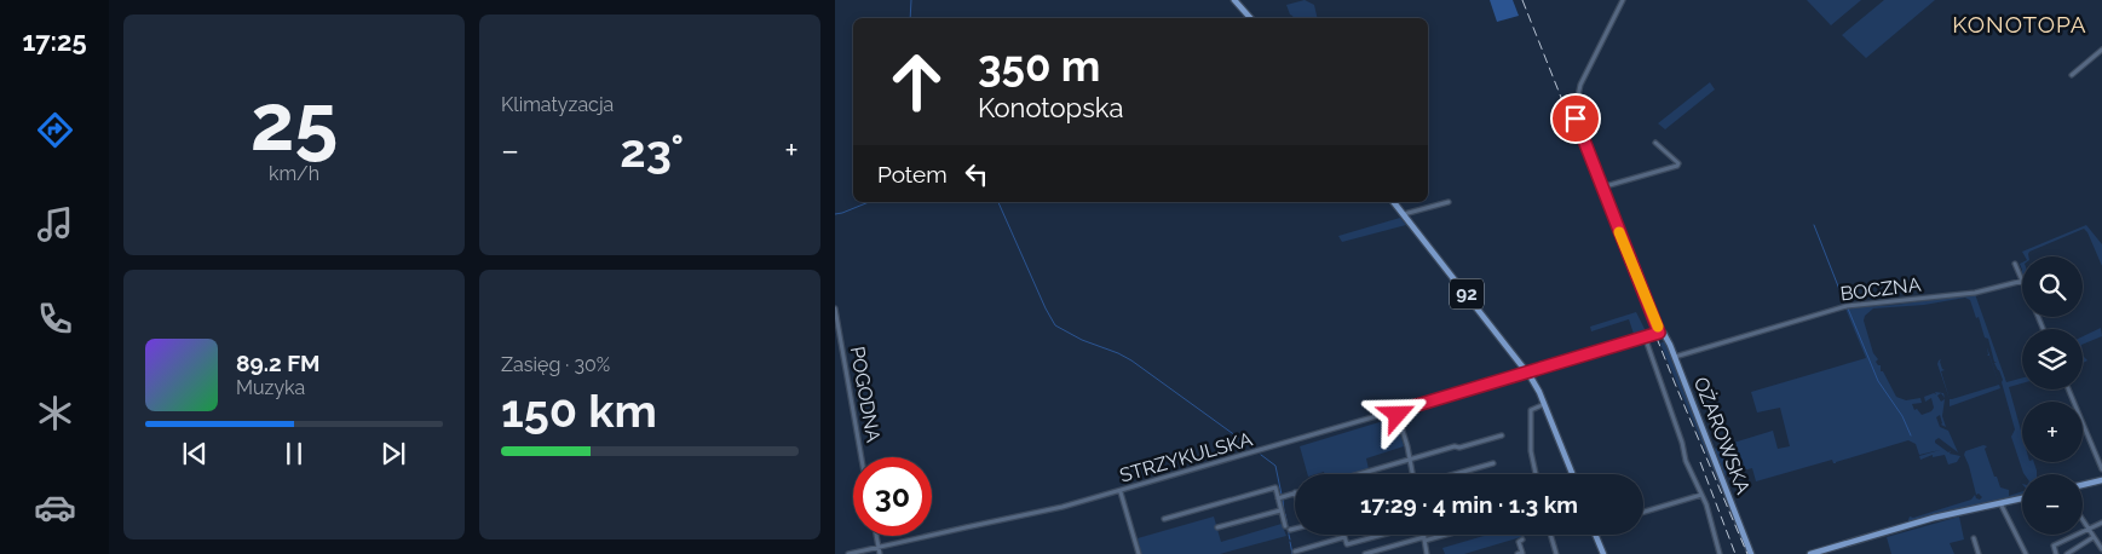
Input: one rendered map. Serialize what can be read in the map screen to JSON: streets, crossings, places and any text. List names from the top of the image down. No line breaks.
{"streets":{"main road":["92","OŻAROWSKA"],"street":["BOCZNA","POGODNA","STRZYKULSKA"]},"crossings":[["BOCZNA","OŻAROWSKA"],["92","STRZYKULSKA"]],"districts":["KONOTOPA"],"page":{"tabs":"17:25","tile":[["25","km/h"],"Klimatyzacja",["Zasięg · 30%","150 km"]],"turn":["350 m","Konotopska"],"heat":["−","23°","+"],"then":"Potem","map_buttons":["+","−"],"song":["89.2 FM","Muzyka"],"limit":"30","trip":"17:29 · 4 min · 1.3 km"}}
